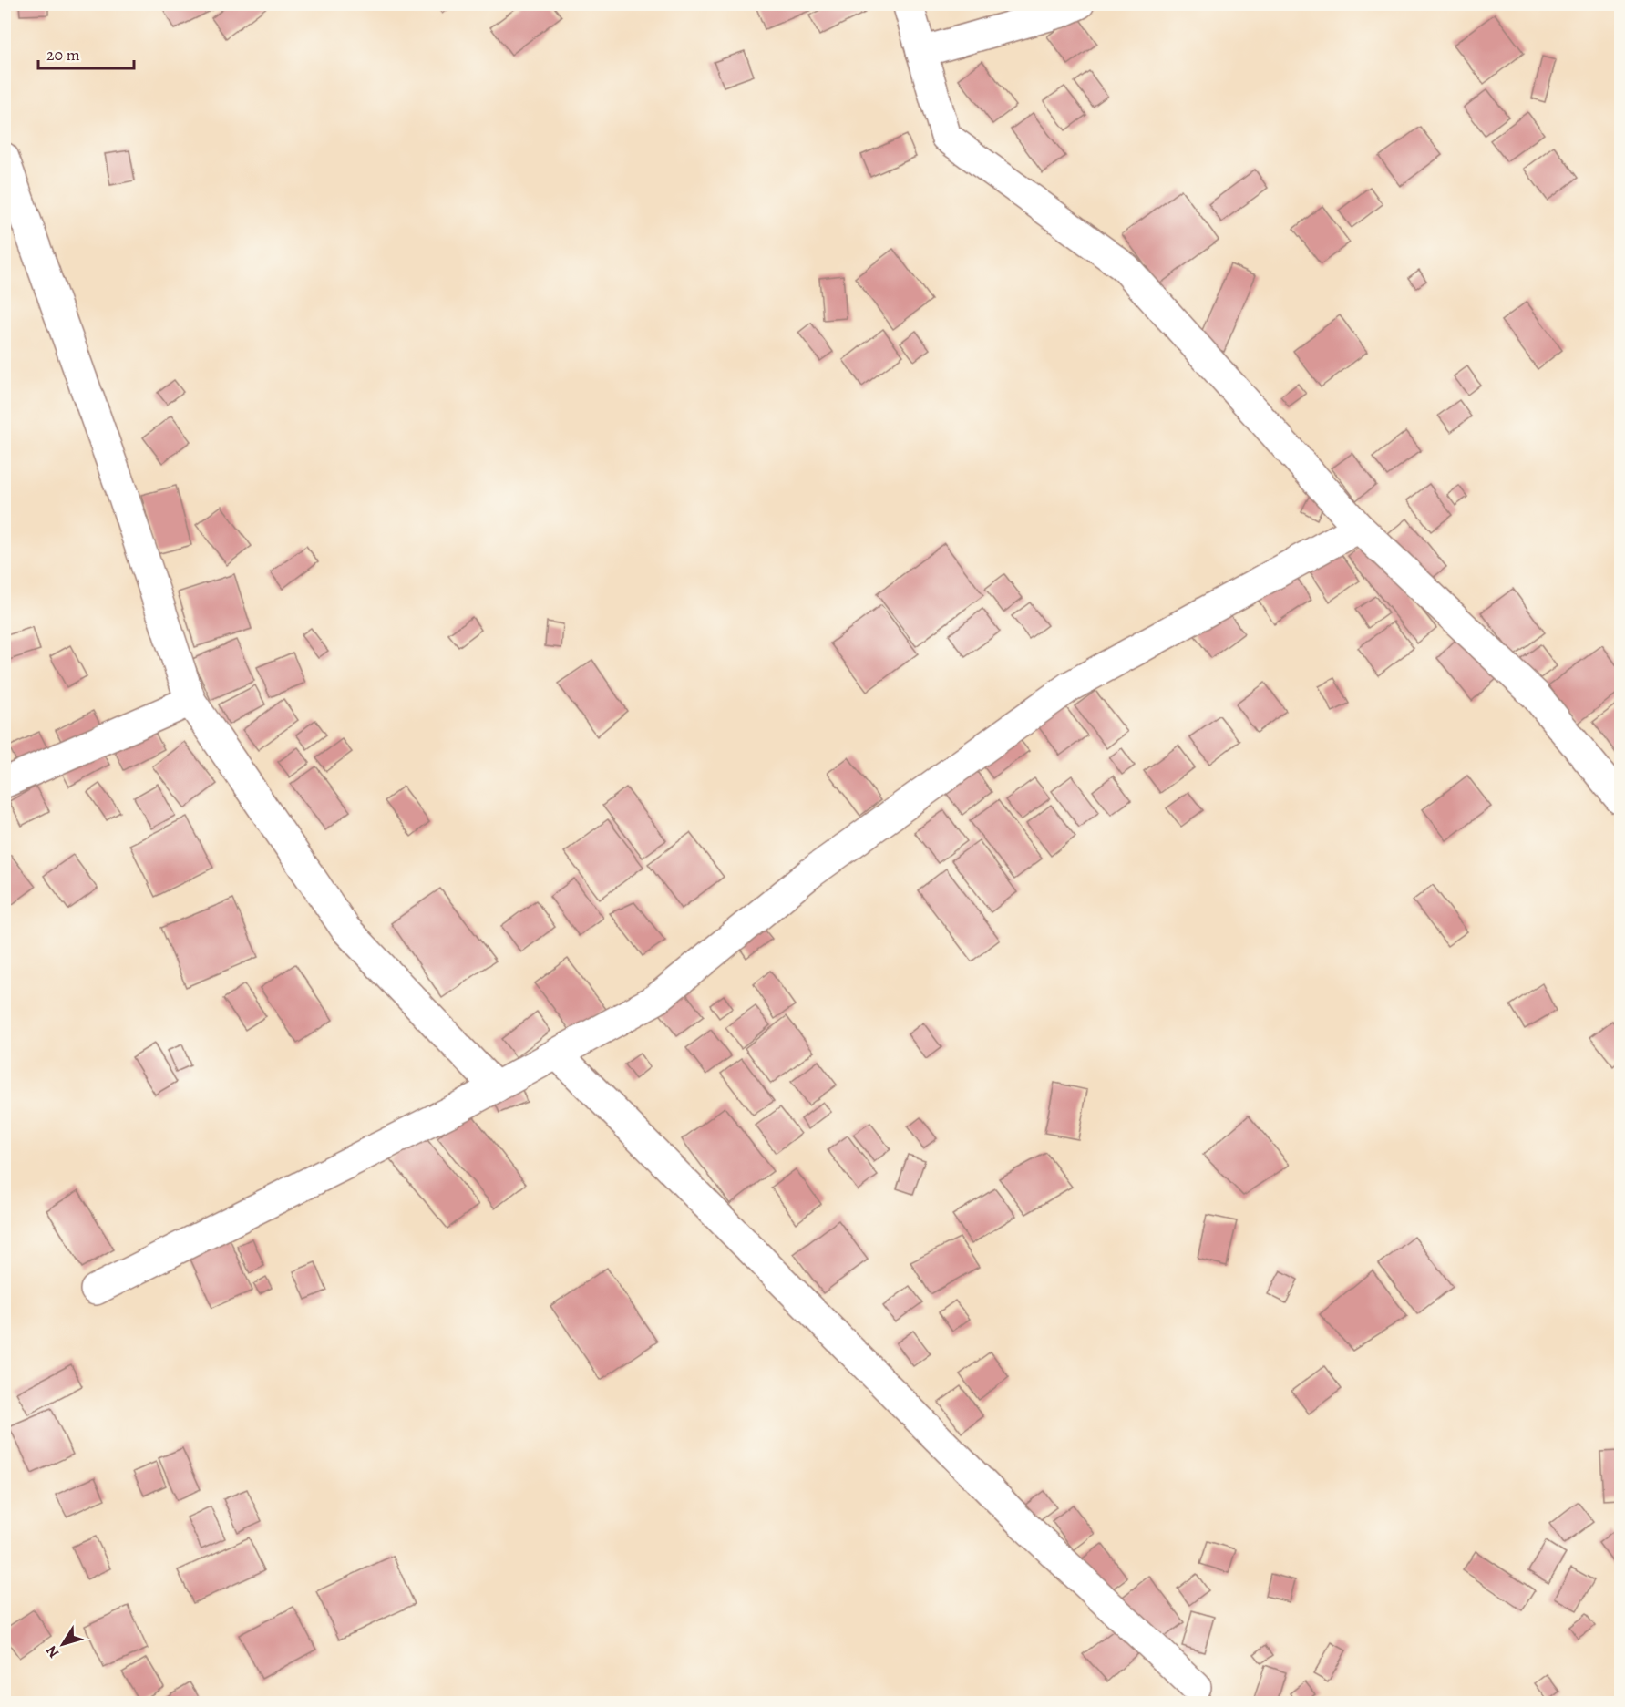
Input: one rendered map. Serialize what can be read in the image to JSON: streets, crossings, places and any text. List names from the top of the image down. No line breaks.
{"scale_bar":"20 m","north":"bottom left"}
